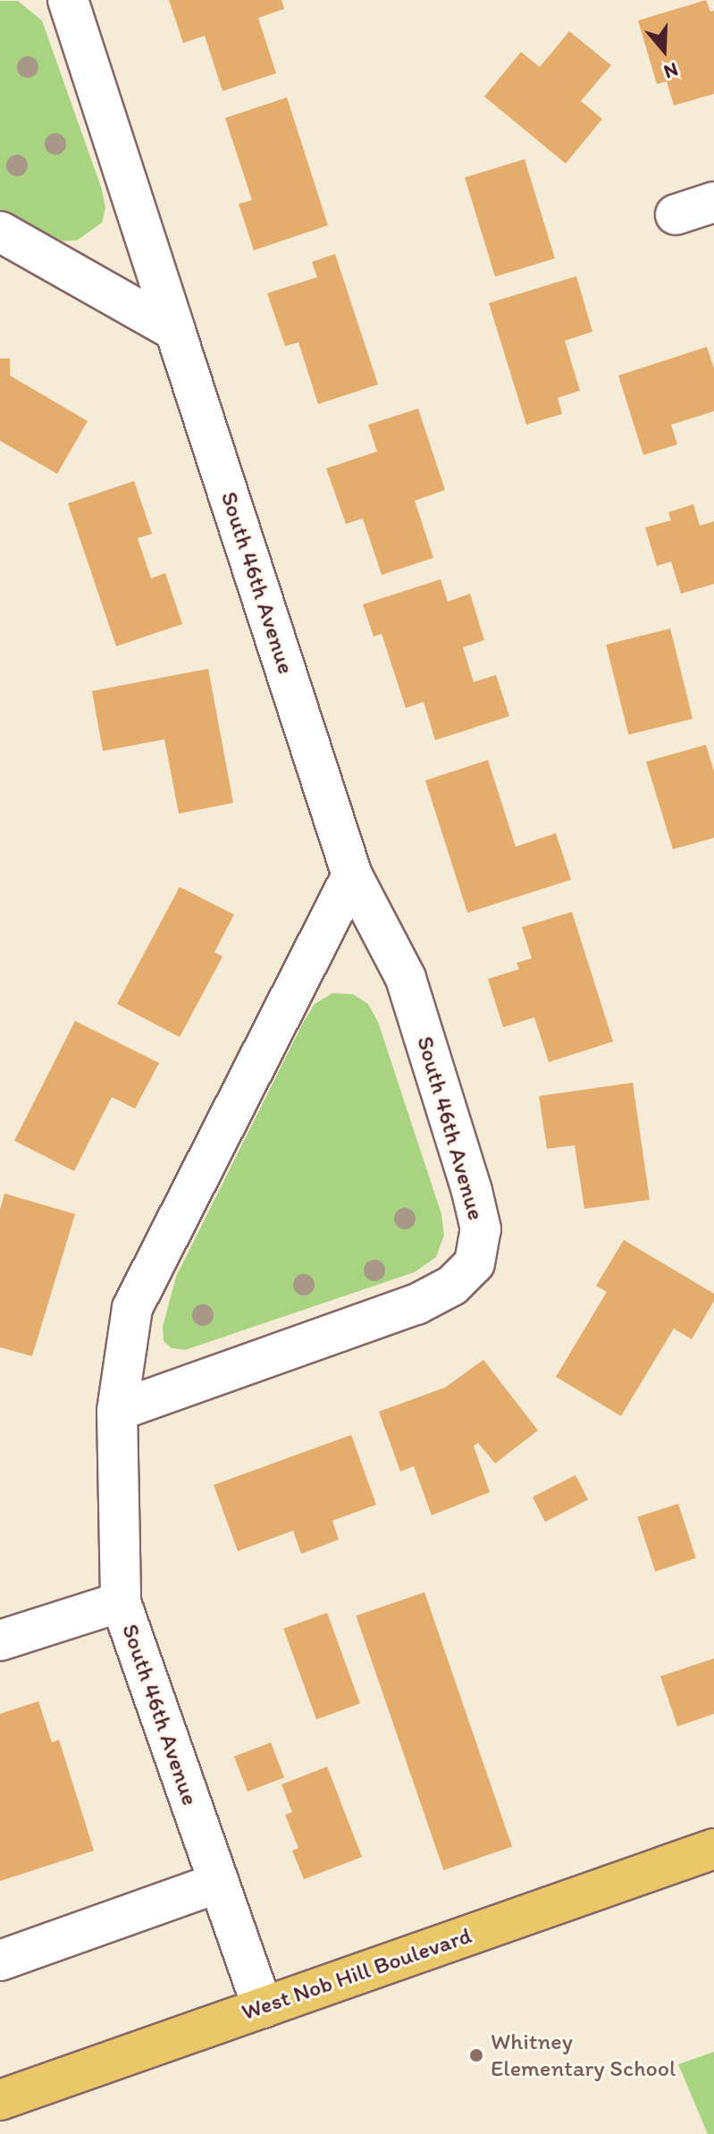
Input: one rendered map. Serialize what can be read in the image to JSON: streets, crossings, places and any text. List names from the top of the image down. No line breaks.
{"streets":{"main road":["West Nob Hill Boulevard"],"street":["South 46th Avenue"]},"crossings":[["South 46th Avenue","West Nob Hill Boulevard"]],"places":["Whitney Elementary School"],"north":"bottom"}
